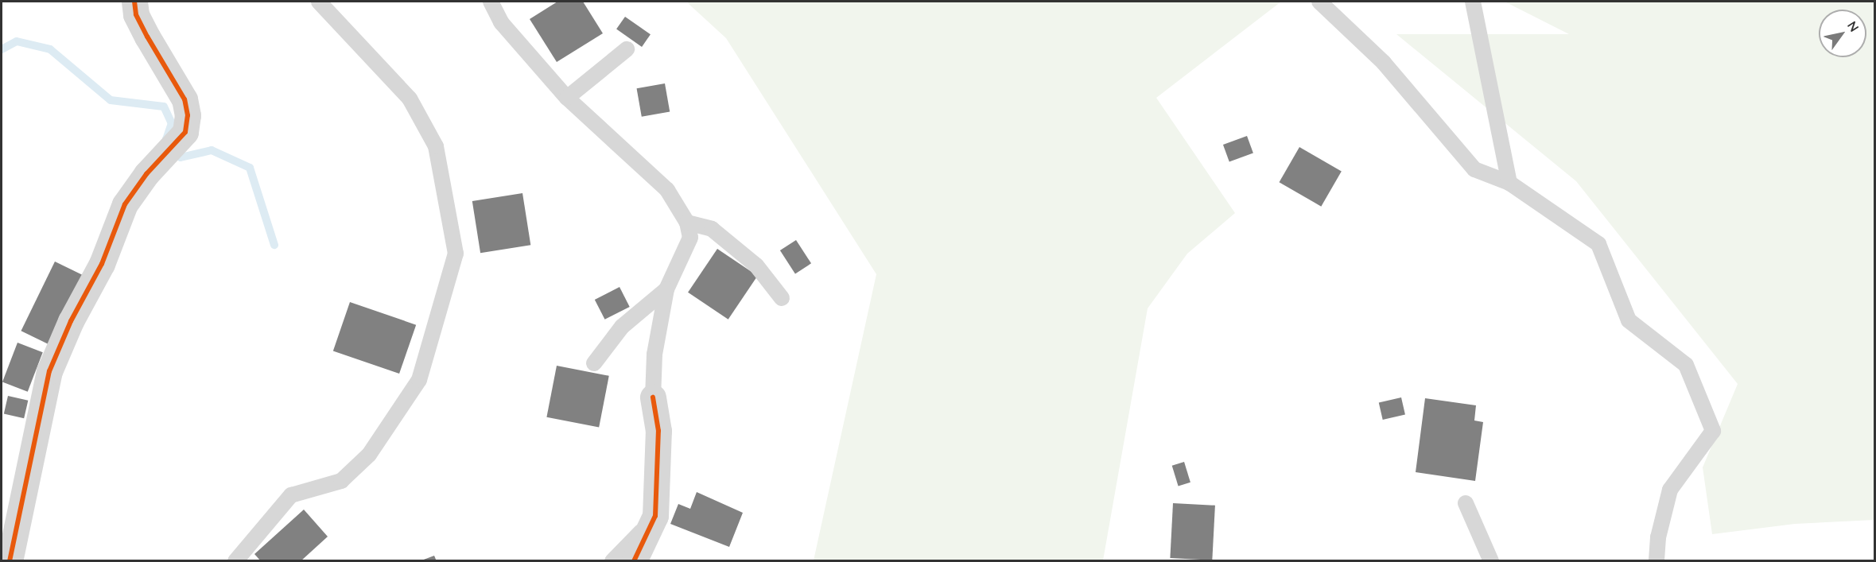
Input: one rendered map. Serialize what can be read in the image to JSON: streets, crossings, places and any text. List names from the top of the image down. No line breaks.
{"north":"top right"}
